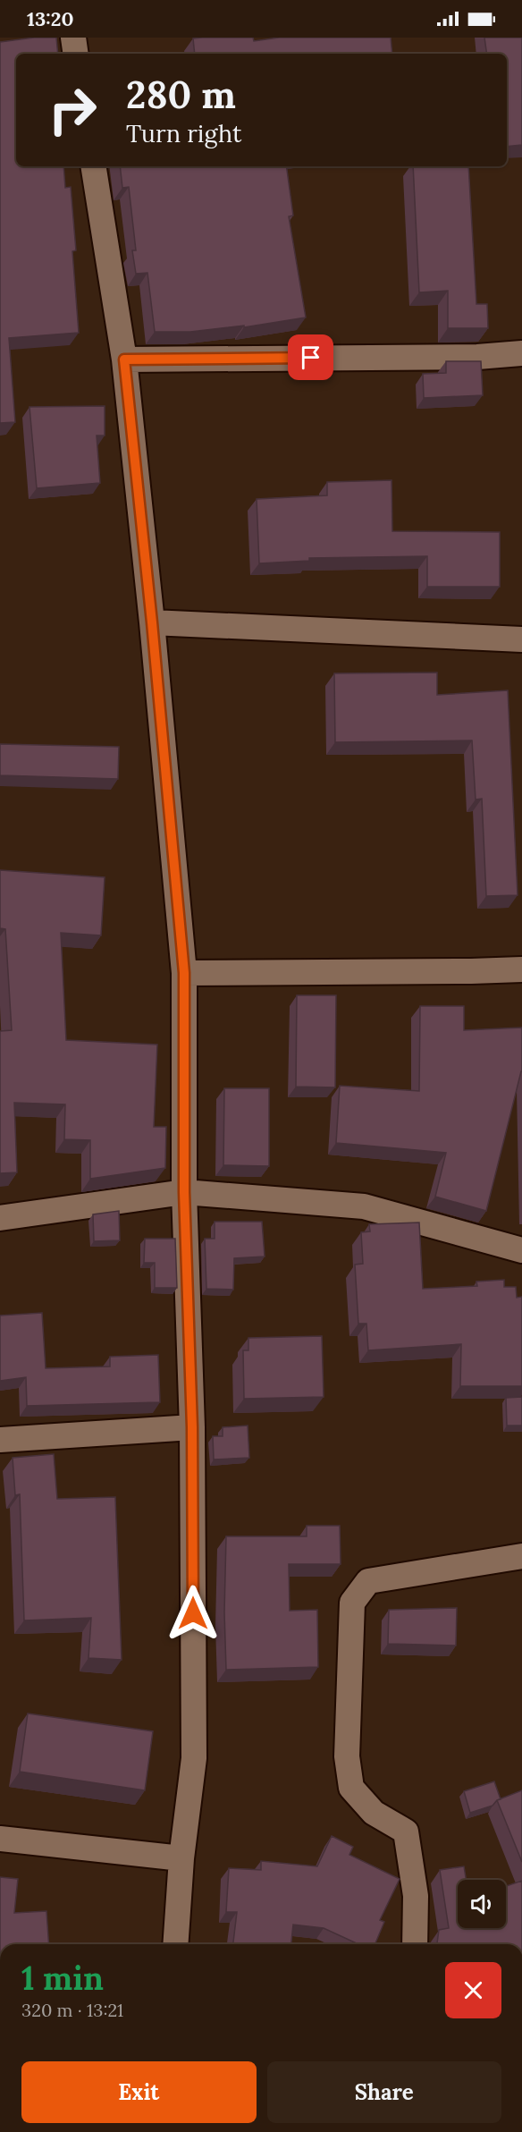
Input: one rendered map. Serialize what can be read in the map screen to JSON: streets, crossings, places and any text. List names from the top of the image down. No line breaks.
{"page":{"status":"13:20","turn":["280 m","Turn right"],"heading":["1 min","320 m · 13:21"],"buttons":["Exit","Share"]}}
